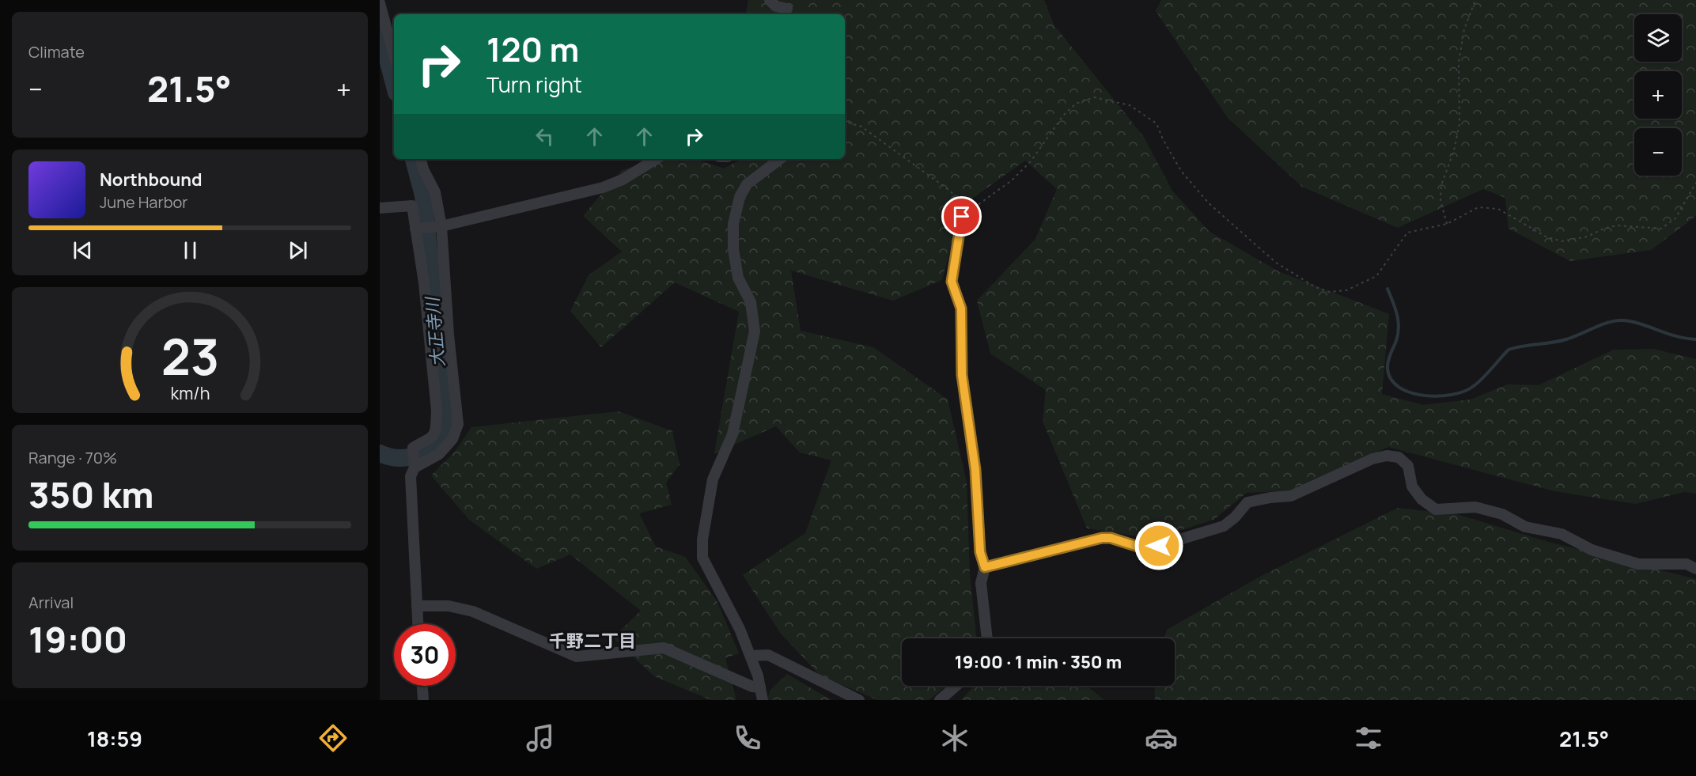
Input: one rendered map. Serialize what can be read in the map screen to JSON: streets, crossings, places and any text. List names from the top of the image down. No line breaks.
{"districts":["千野二丁目"],"water":["大正寺川"],"page":{"tile":["Climate",["Range · 70%","350 km"],["Arrival","19:00"]],"map_buttons":["+","−"],"turn":["120 m","Turn right"],"heat":["−","21.5°","+"],"song":["Northbound","June Harbor"],"limit":"30","trip":"19:00 · 1 min · 350 m","tabs":["18:59","21.5°"],"gauge":["23","km/h"]}}
